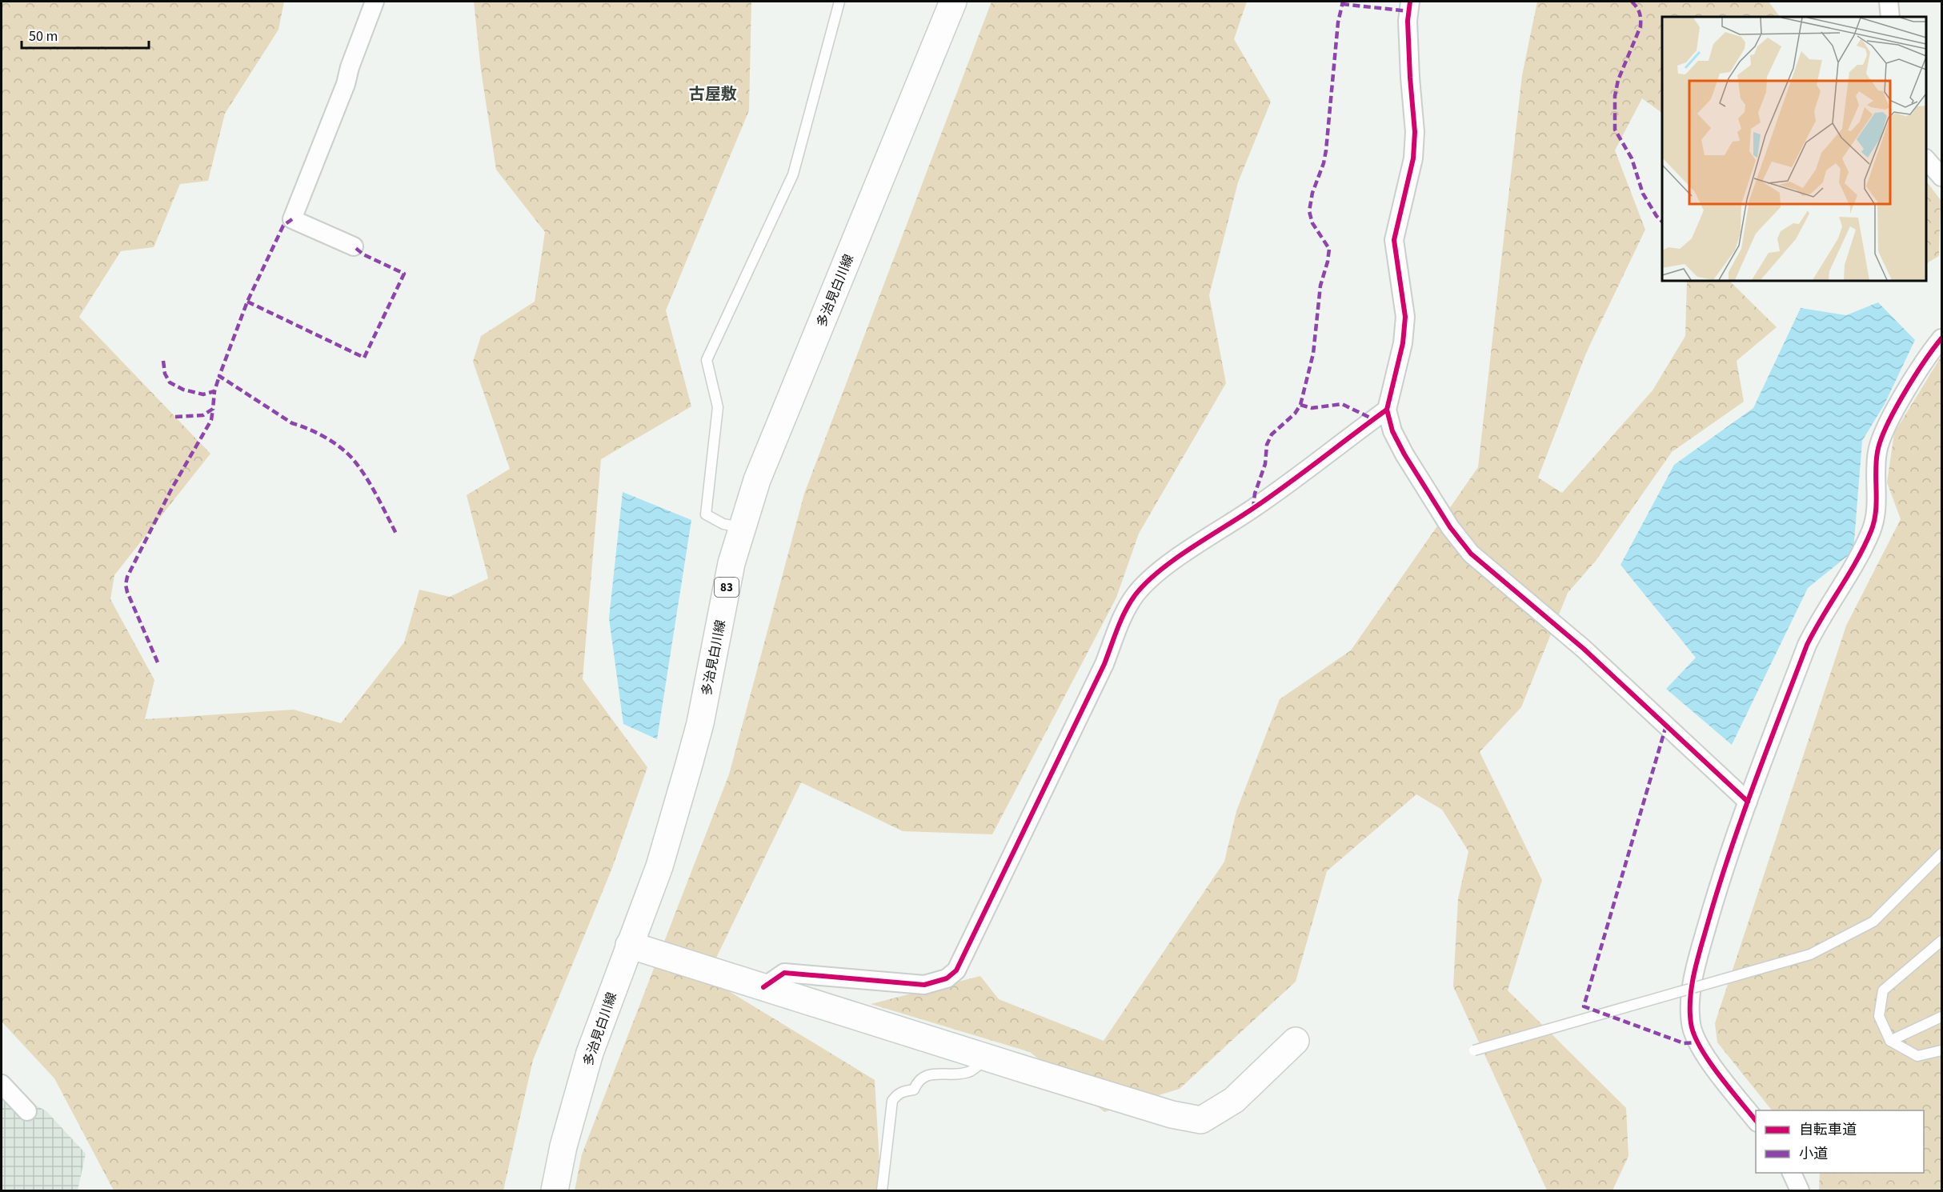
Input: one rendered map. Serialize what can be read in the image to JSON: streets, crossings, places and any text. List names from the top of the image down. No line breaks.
{"streets":{"main road":["多治見白川線","83"]},"districts":["古屋敷"],"legend":["自転車道","小道"],"scale_bar":"50 m"}
